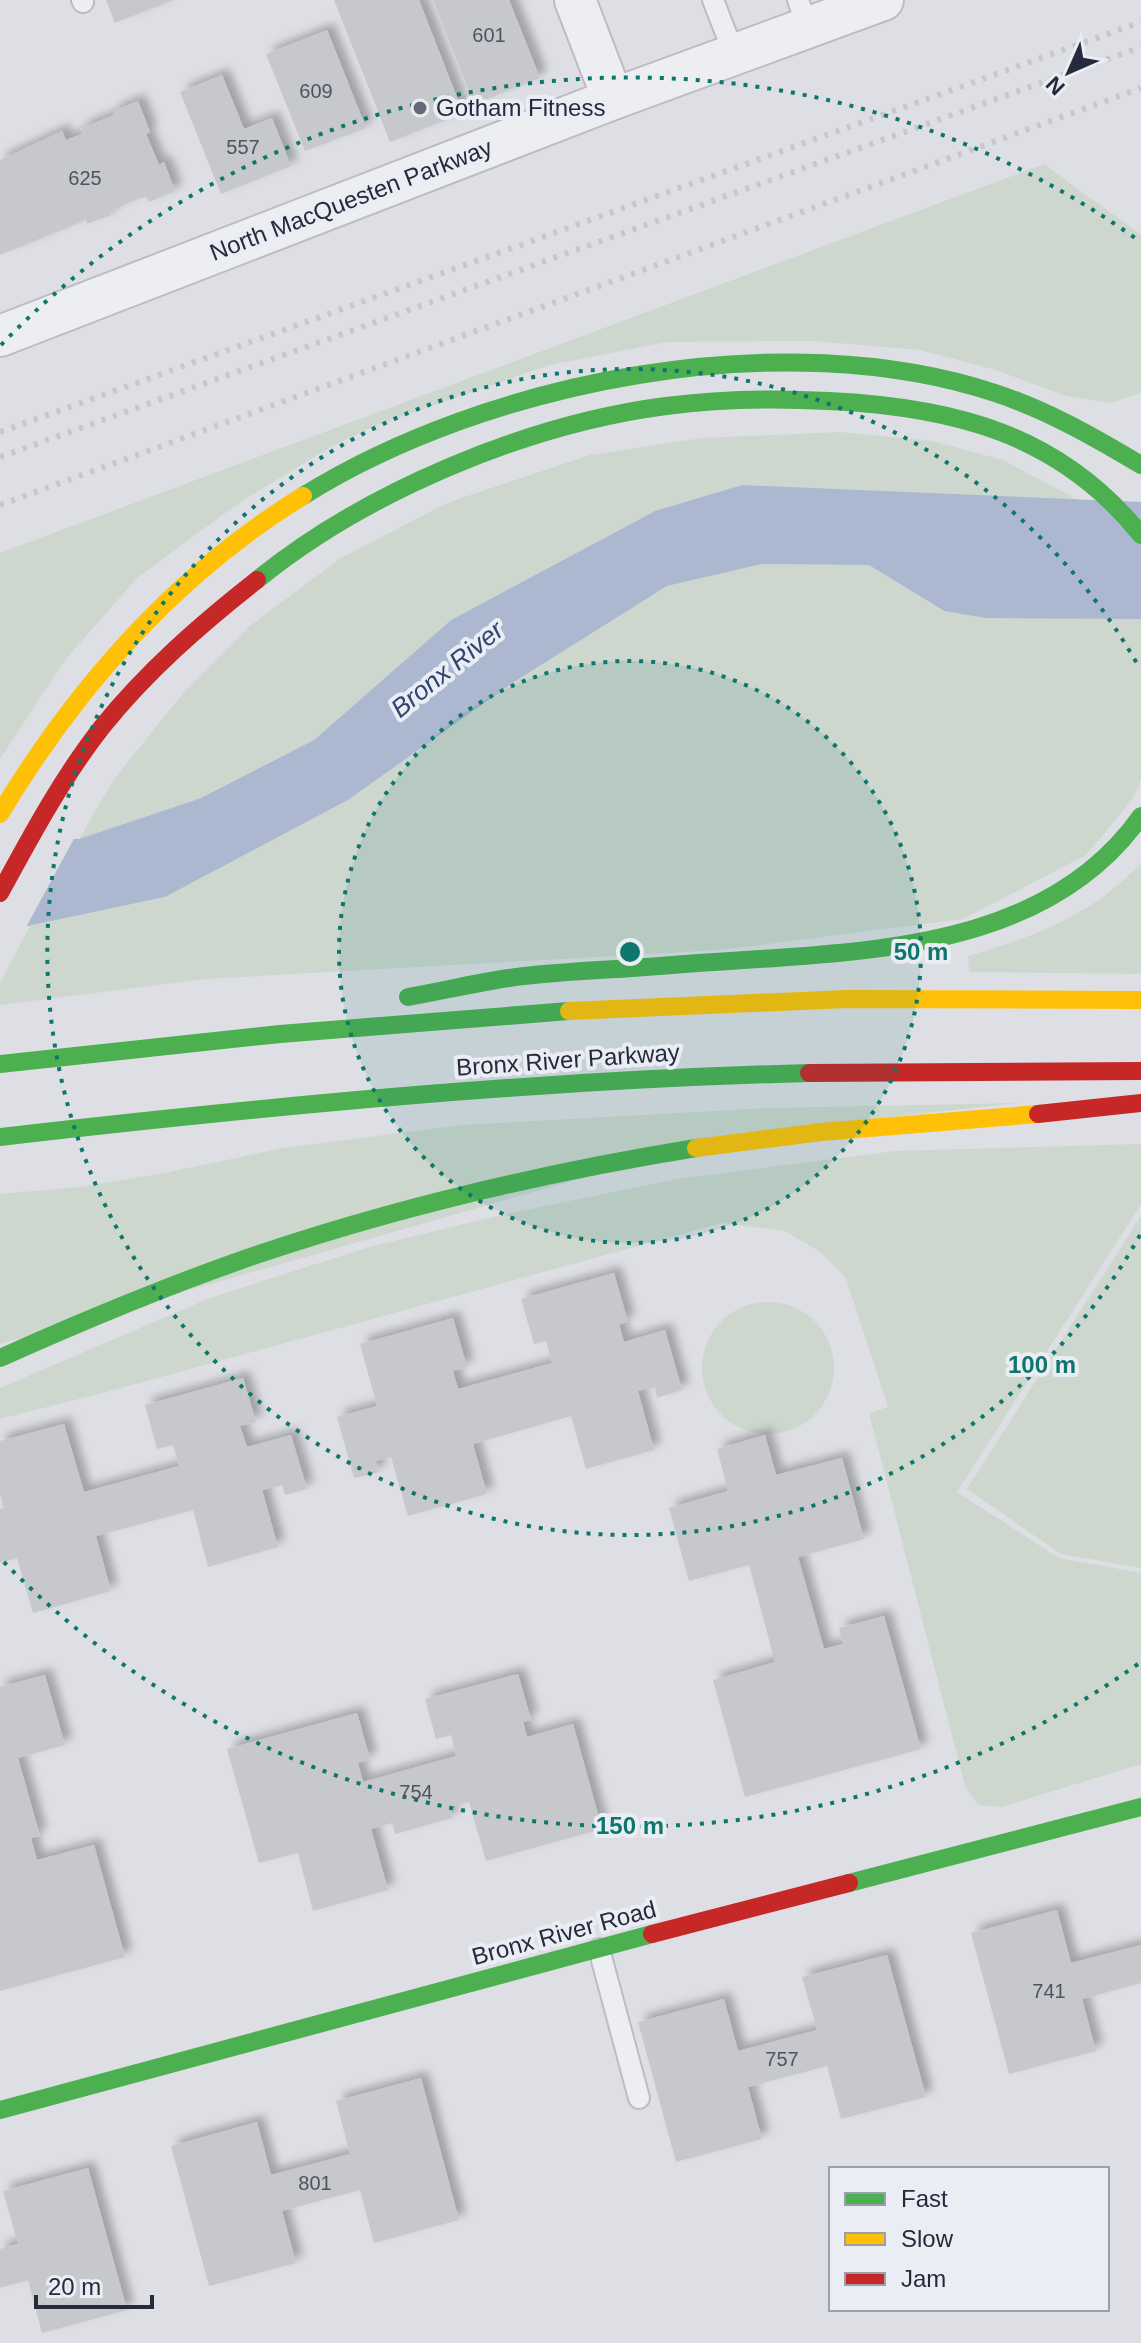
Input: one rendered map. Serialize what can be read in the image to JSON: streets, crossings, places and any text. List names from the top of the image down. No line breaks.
{"streets":{"main road":["Bronx River Parkway","Bronx River Road"],"street":["North MacQuesten Parkway"]},"water":["Bronx River"],"places":["Gotham Fitness"],"house_numbers":["601","609","557","625","754","741","757","801"],"legend":["Fast","Slow","Jam"],"scale_bar":"20 m","north":"bottom left","rings":["50 m","100 m","150 m"]}
